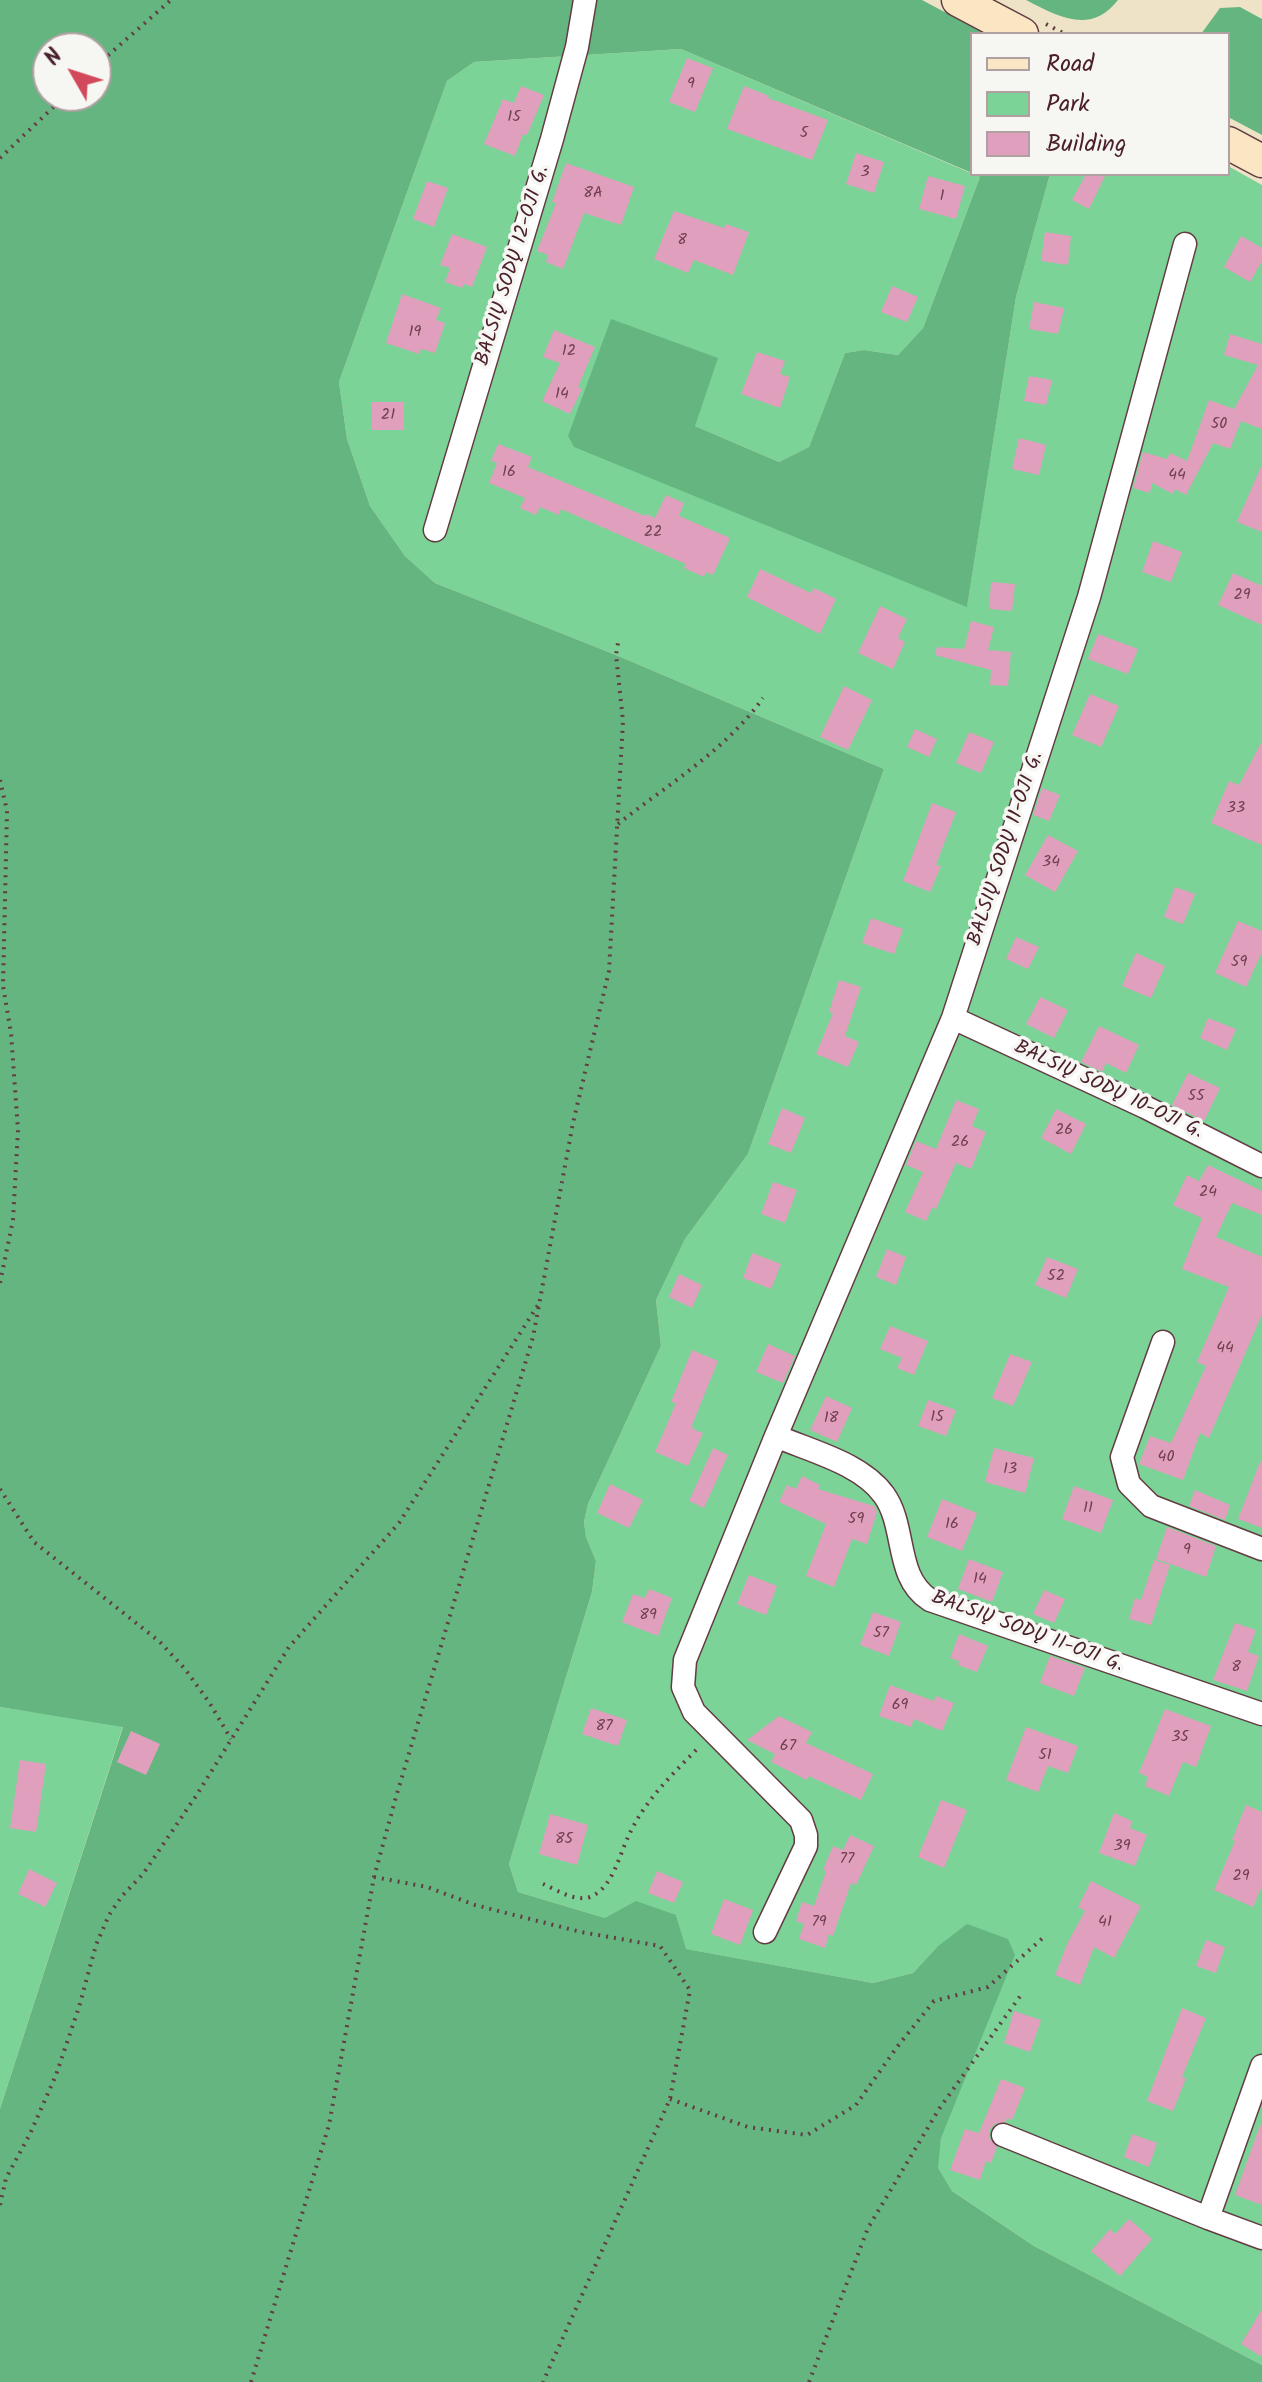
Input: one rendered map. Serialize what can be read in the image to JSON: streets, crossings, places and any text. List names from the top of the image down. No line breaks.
{"streets":{"street":["BALSIŲ SODŲ 12-OJI G.","BALSIŲ SODŲ 11-OJI G.","BALSIŲ SODŲ 10-OJI G."]},"crossings":[["BALSIŲ SODŲ 11-OJI G.","BALSIŲ SODŲ 10-OJI G."]],"house_numbers":["9","15","5","3","8A","1","8","19","12","14","21","50","16","44","22","29","33","34","59","55","26","26","24","52","44","15","18","40","13","11","59","16","9","14","89","57","8","69","87","35","67","51","85","39","77","29","79","41"],"legend":["Road","Park","Building"],"north":"top left"}
